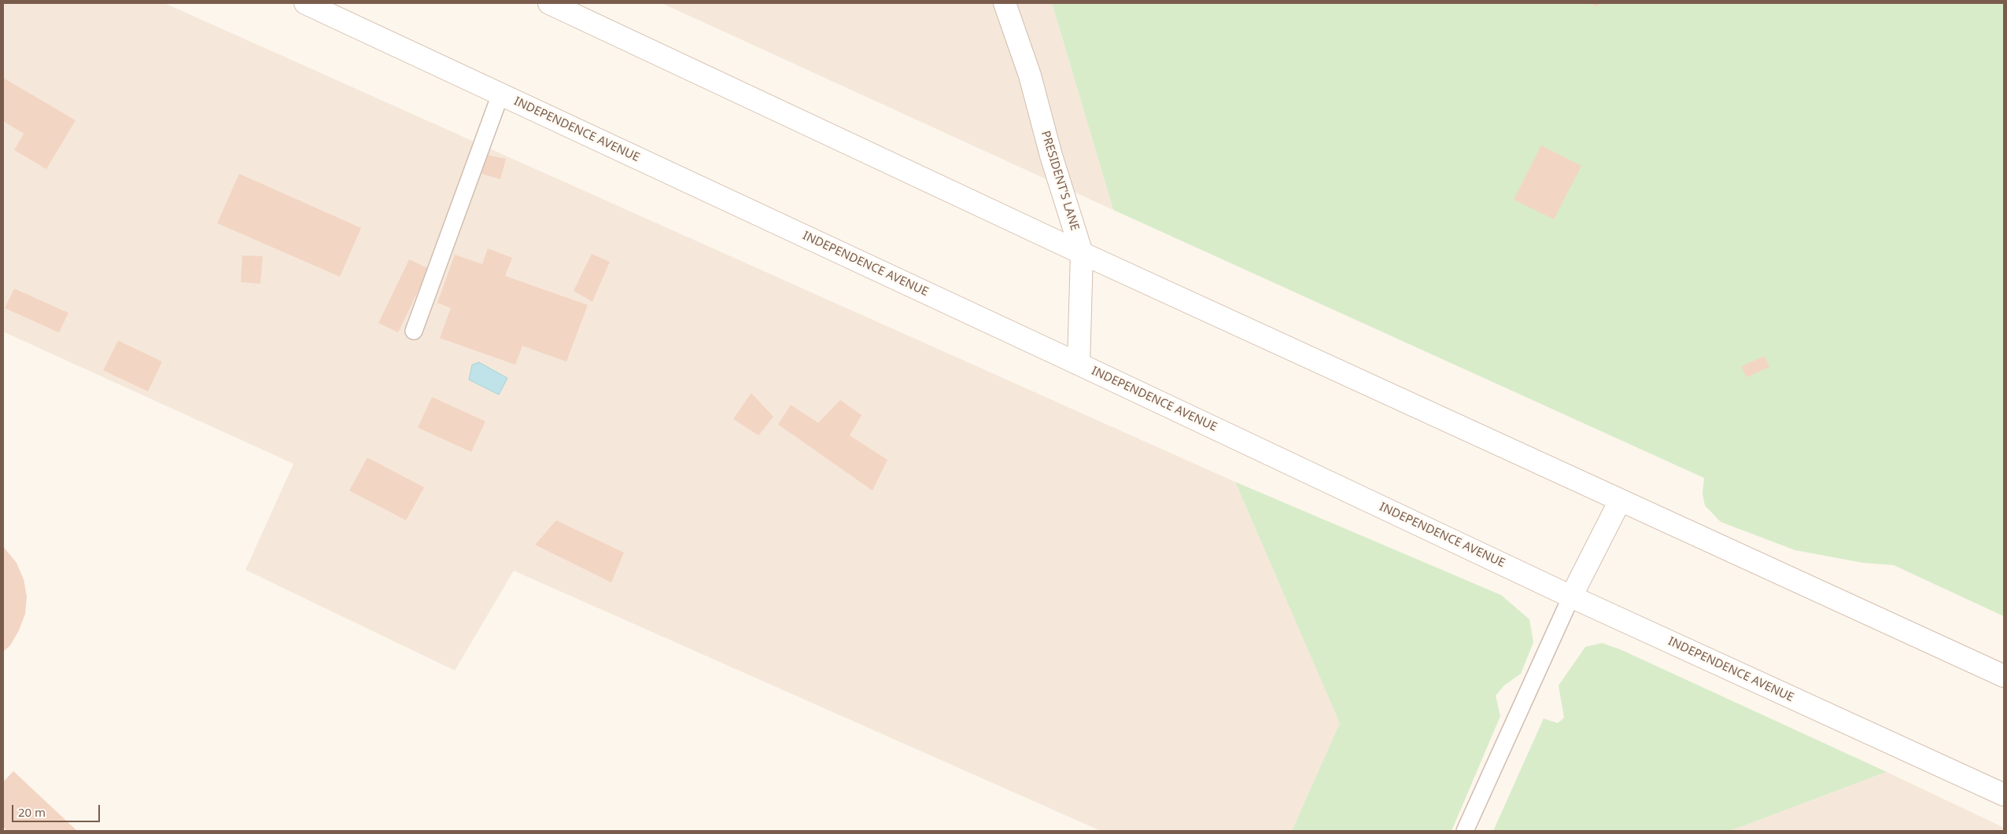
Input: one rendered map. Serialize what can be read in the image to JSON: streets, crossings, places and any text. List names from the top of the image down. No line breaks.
{"streets":{"main road":["INDEPENDENCE AVENUE","PRESIDENT'S LANE"]},"crossings":[["INDEPENDENCE AVENUE","PRESIDENT'S LANE"]],"scale_bar":"20 m"}
